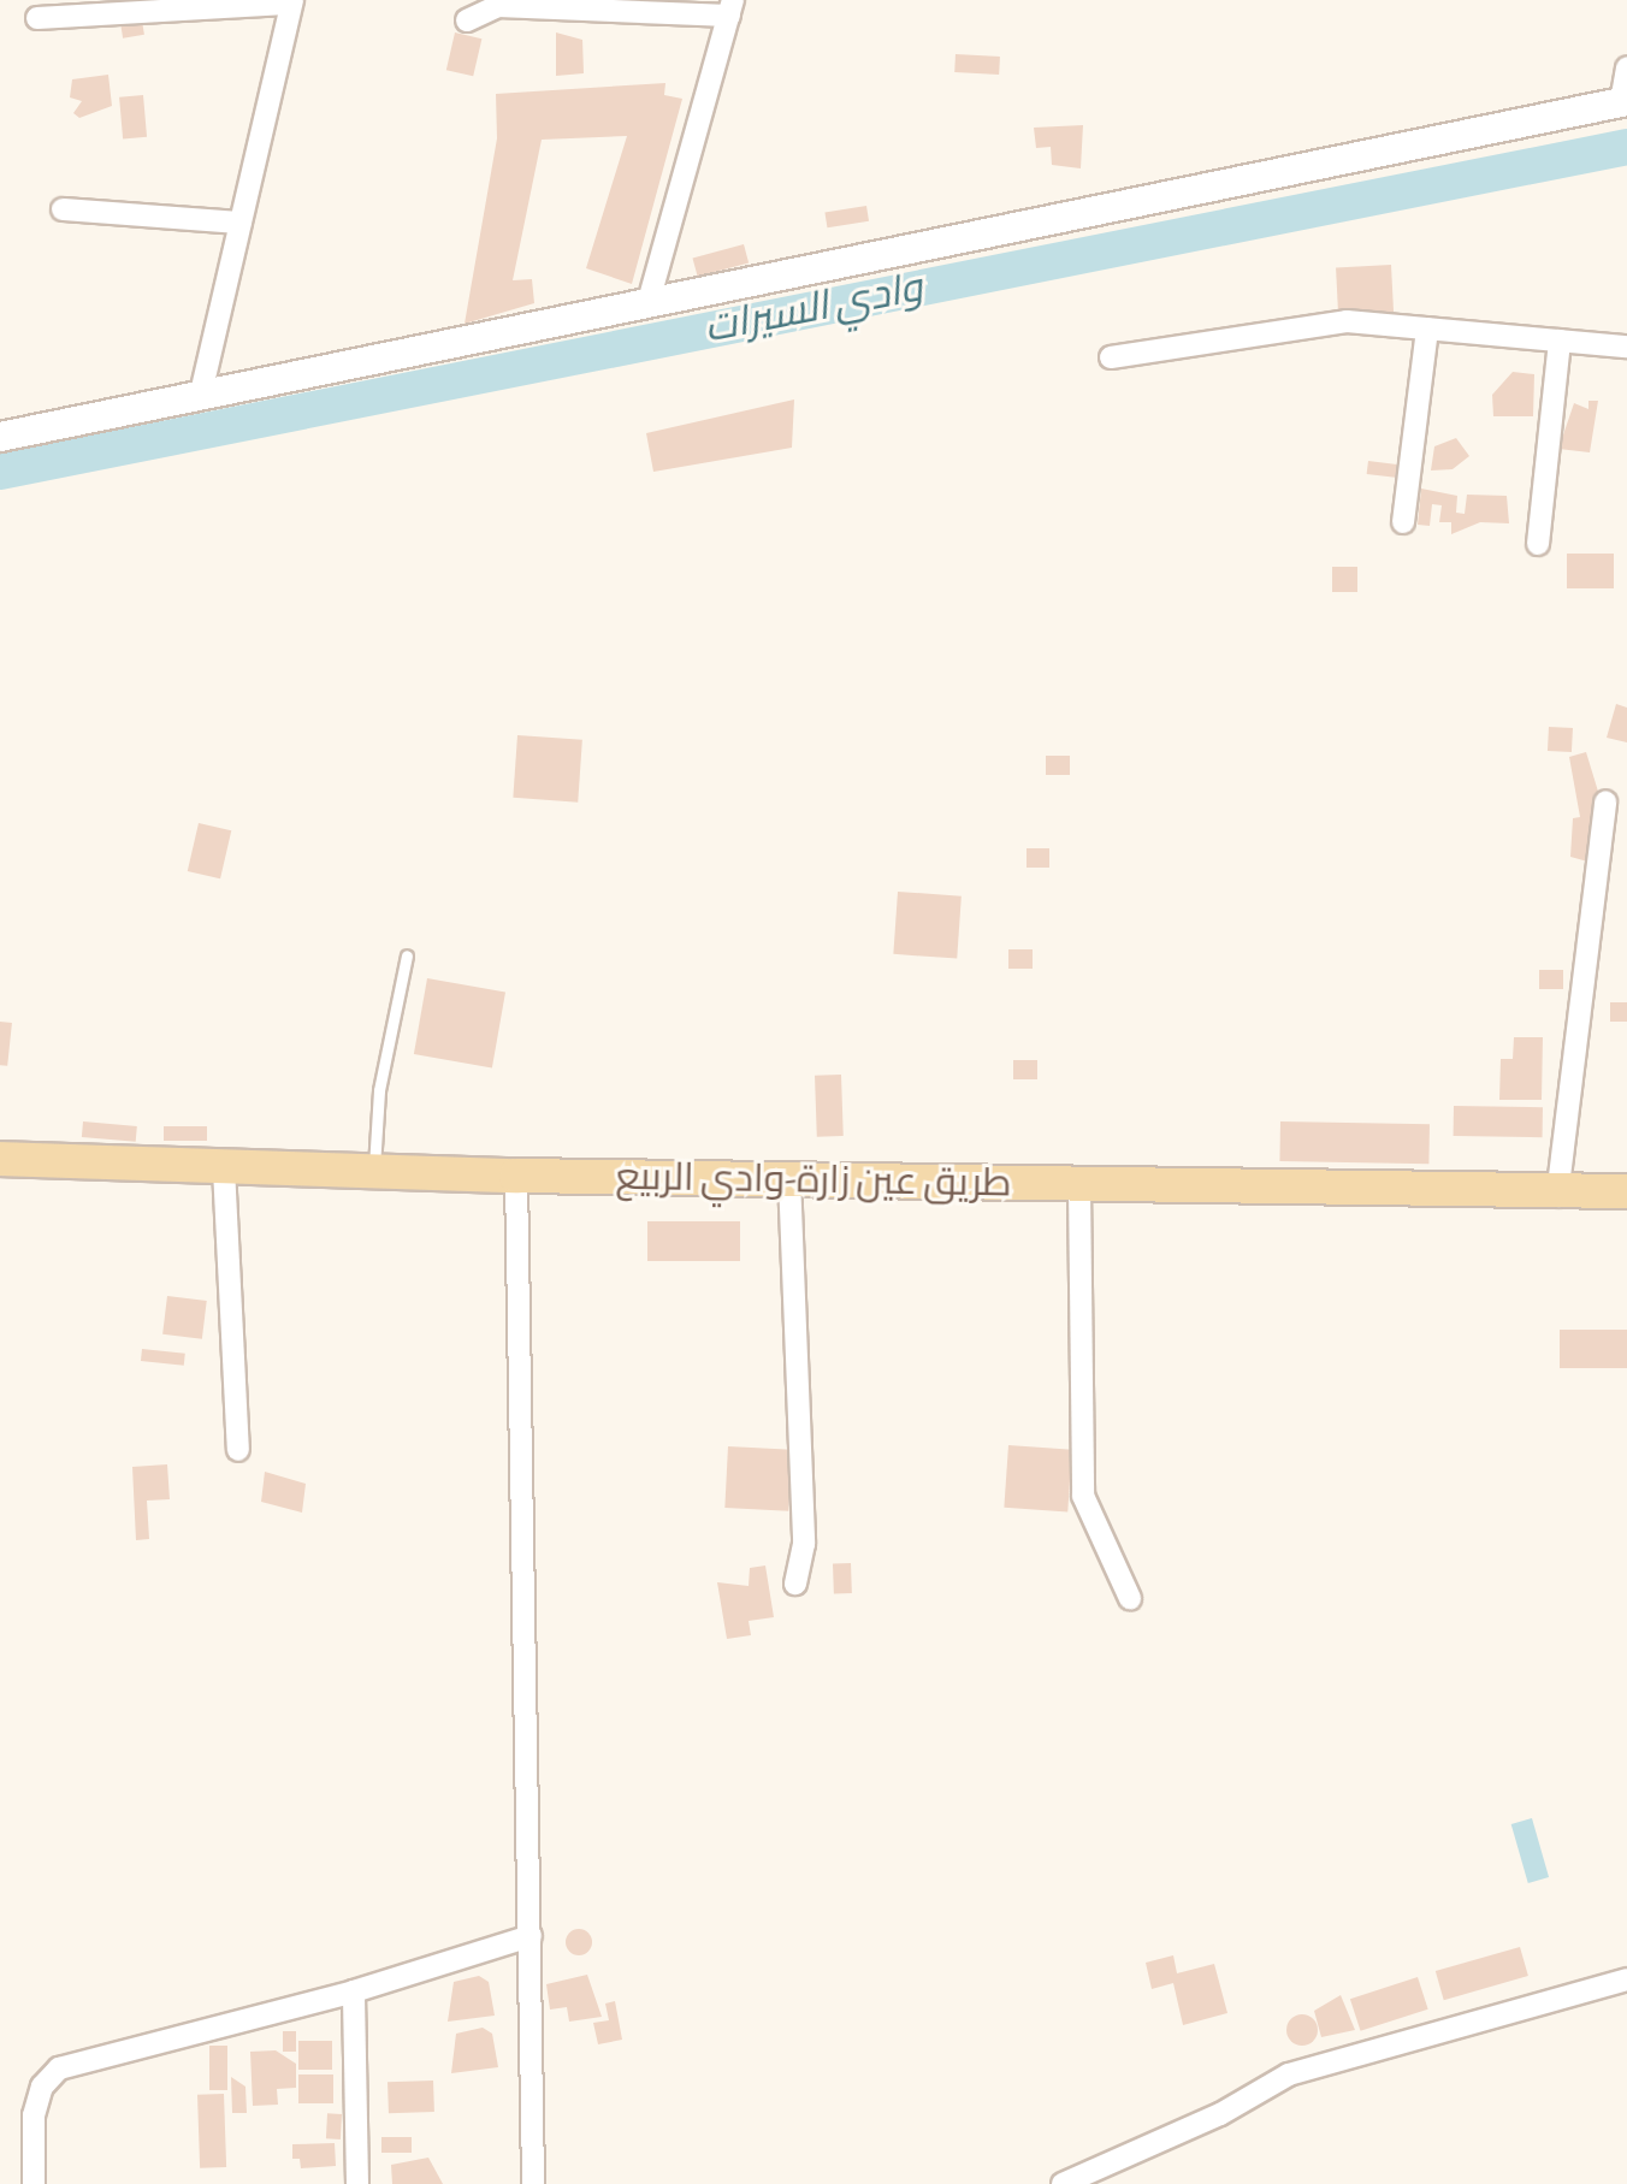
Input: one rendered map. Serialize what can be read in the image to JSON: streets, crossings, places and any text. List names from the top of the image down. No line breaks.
{"streets":{"main road":["طريق عين زارة-وادي الربيع"]},"water":["وادي السيرات"]}
